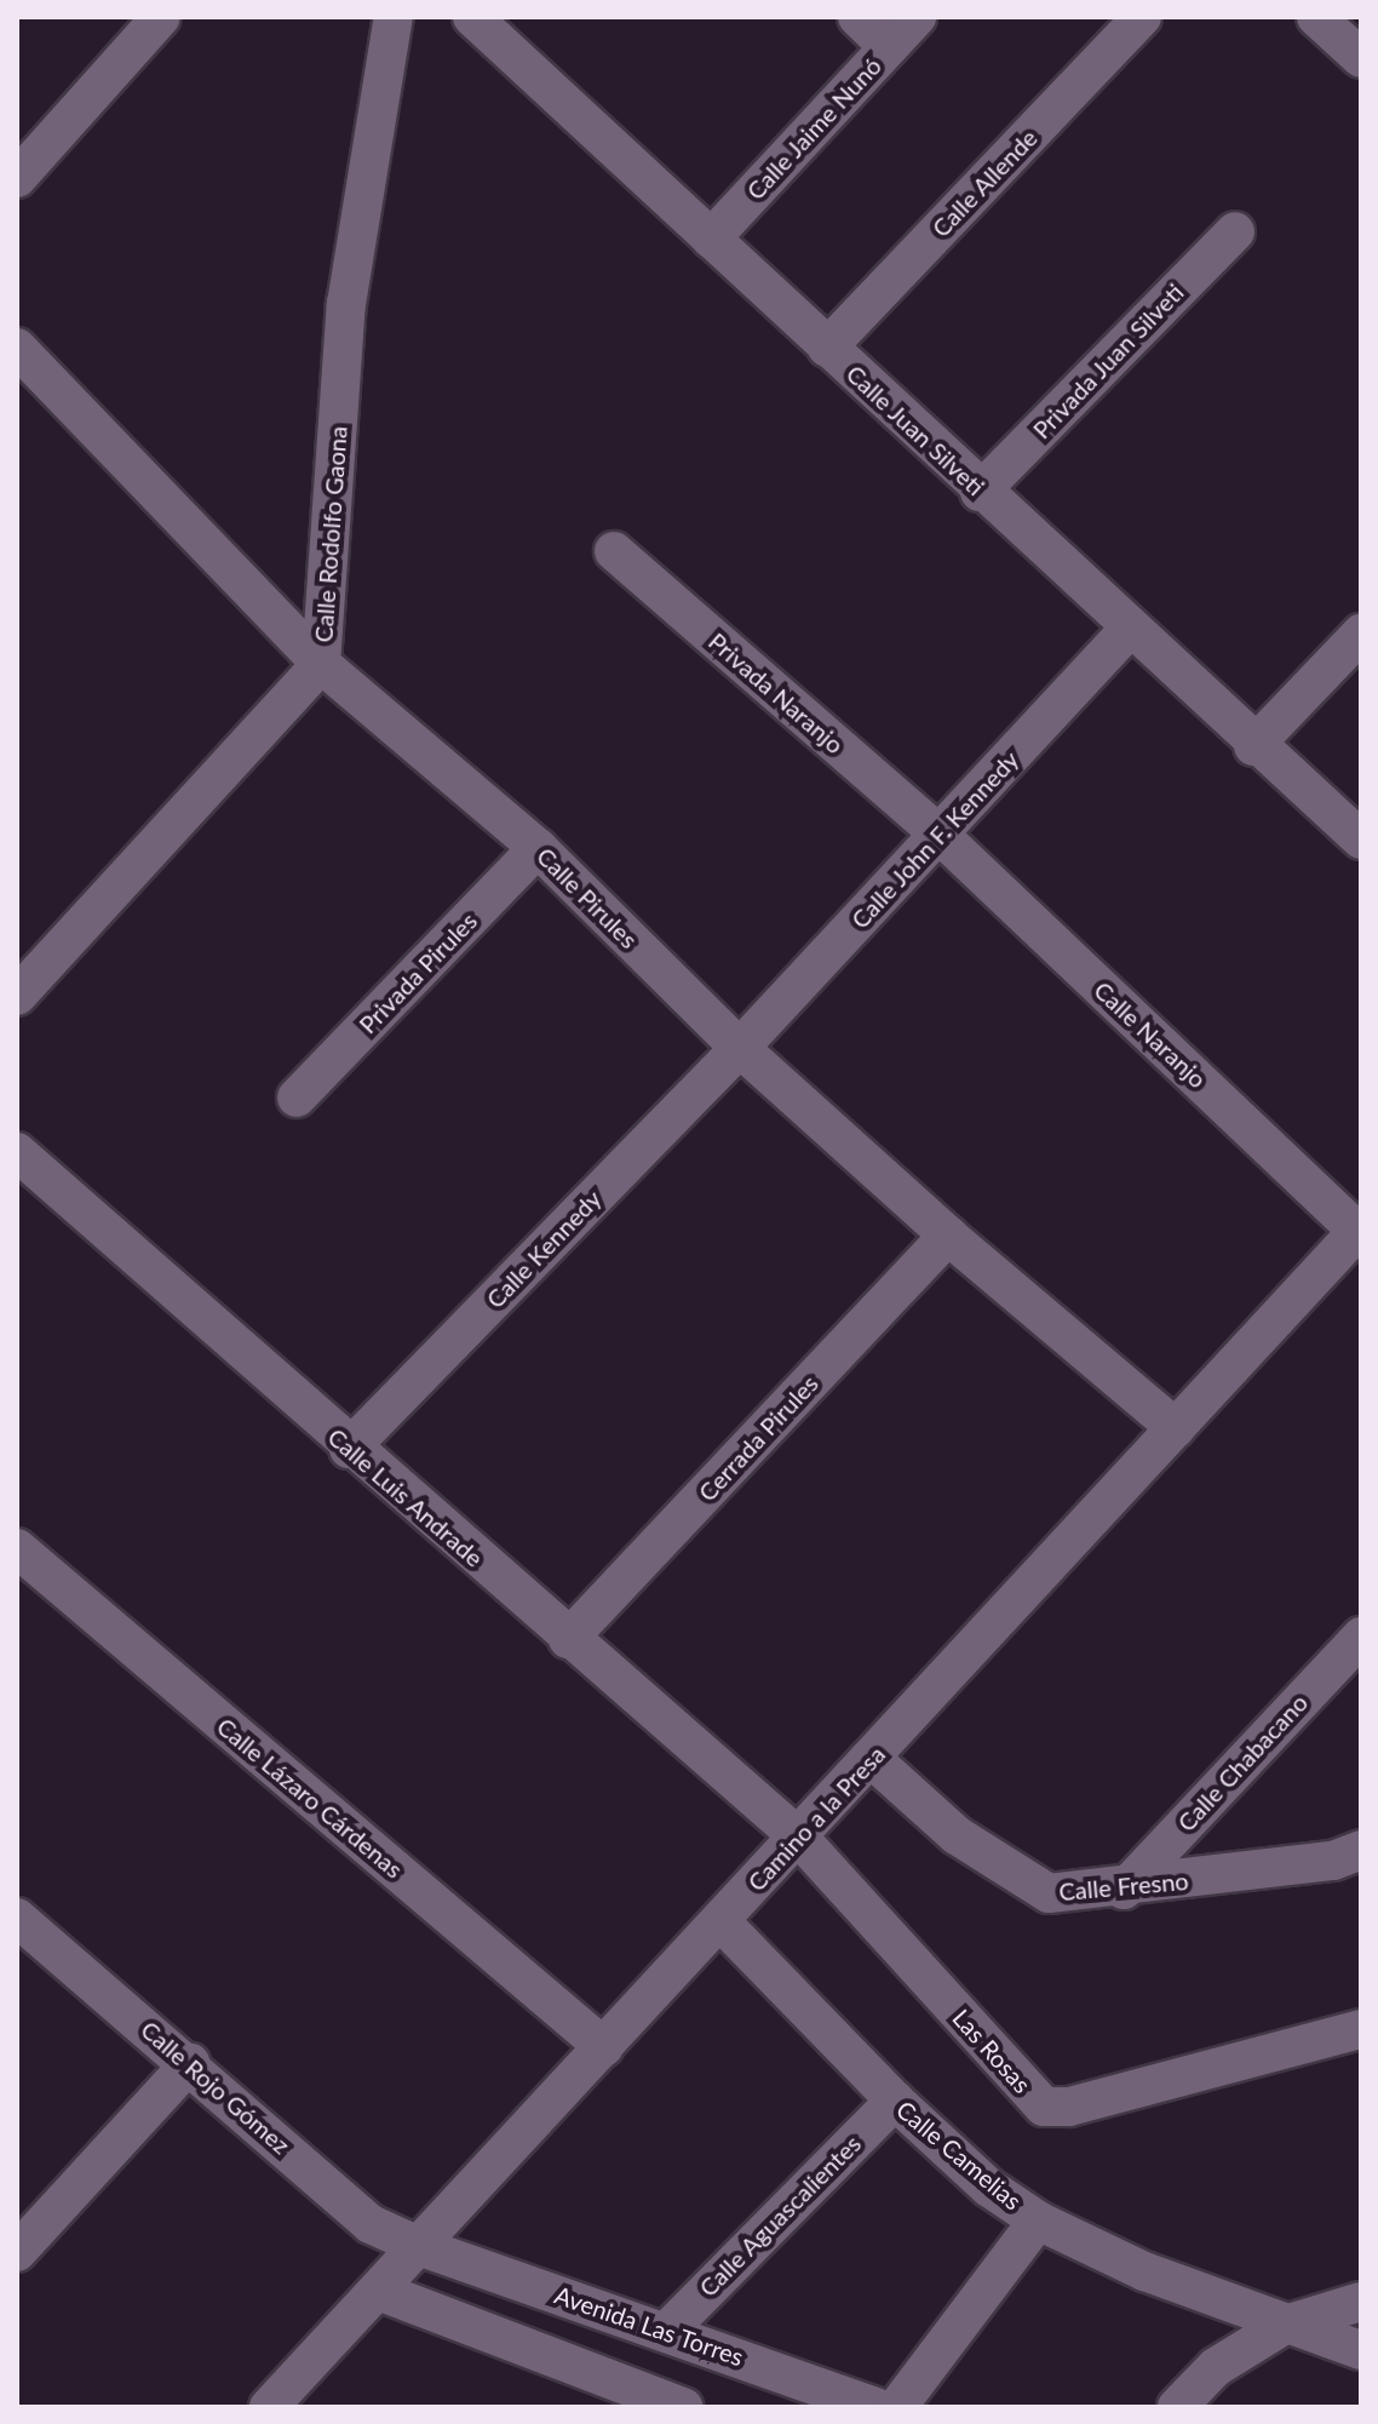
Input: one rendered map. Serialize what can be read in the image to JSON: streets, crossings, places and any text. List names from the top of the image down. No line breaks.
{"streets":{"street":["Calle Jaime Nunó","Calle Allende","Privada Juan Silveti","Calle Juan Silveti","Calle Rodolfo Gaona","Privada Naranjo","Calle John F. Kennedy","Calle Pirules","Privada Pirules","Calle Naranjo","Calle Kennedy","Cerrada Pirules","Calle Luis Andrade","Calle Chabacano","Calle Lázaro Cárdenas","Camino a la Presa","Calle Fresno","Las Rosas","Calle Rojo Gómez","Calle Camelias","Calle Aguascalientes","Avenida Las Torres"]},"crossings":[["Calle Jaime Nunó","Calle Juan Silveti"],["Calle Allende","Calle Juan Silveti"],["Privada Juan Silveti","Calle Juan Silveti"],["Calle Juan Silveti","Calle John F. Kennedy"],["Calle Rodolfo Gaona","Calle Pirules"],["Privada Naranjo","Calle John F. Kennedy"],["Privada Naranjo","Calle Naranjo"],["Calle John F. Kennedy","Calle Pirules"],["Calle John F. Kennedy","Calle Naranjo"],["Calle John F. Kennedy","Calle Kennedy"],["Calle Pirules","Privada Pirules"],["Calle Pirules","Calle Kennedy"],["Calle Pirules","Cerrada Pirules"],["Calle Pirules","Camino a la Presa"],["Calle Naranjo","Camino a la Presa"],["Calle Kennedy","Calle Luis Andrade"],["Cerrada Pirules","Calle Luis Andrade"],["Calle Luis Andrade","Camino a la Presa"],["Calle Luis Andrade","Las Rosas"],["Calle Chabacano","Calle Fresno"],["Calle Lázaro Cárdenas","Camino a la Presa"],["Camino a la Presa","Calle Fresno"],["Camino a la Presa","Las Rosas"],["Camino a la Presa","Calle Rojo Gómez"],["Camino a la Presa","Calle Camelias"],["Camino a la Presa","Avenida Las Torres"],["Calle Rojo Gómez","Avenida Las Torres"],["Calle Camelias","Calle Aguascalientes"],["Calle Aguascalientes","Avenida Las Torres"]]}
